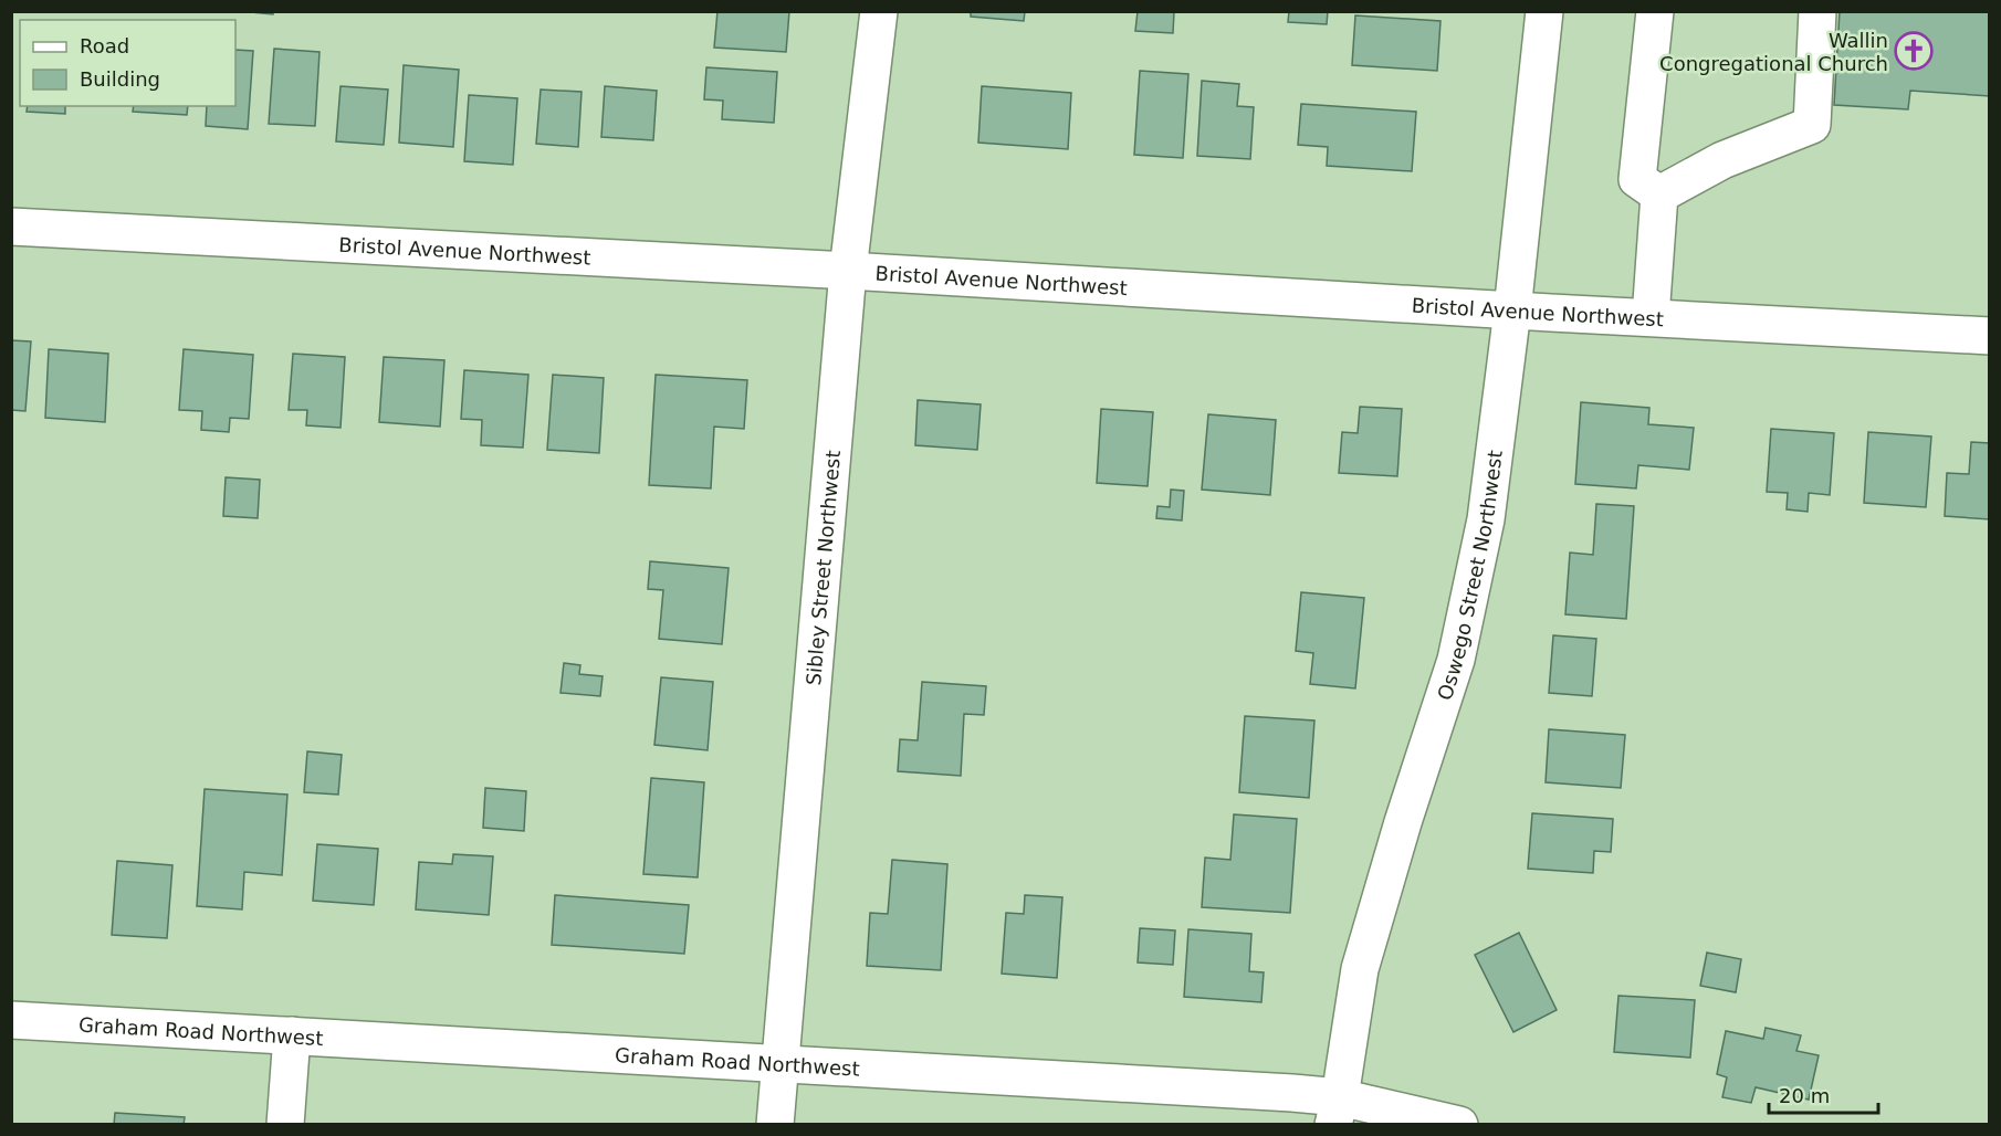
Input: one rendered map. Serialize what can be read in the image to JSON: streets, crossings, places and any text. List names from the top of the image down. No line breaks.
{"streets":{"street":["Bristol Avenue Northwest","Sibley Street Northwest","Oswego Street Northwest","Graham Road Northwest"]},"crossings":[["Bristol Avenue Northwest","Sibley Street Northwest"],["Bristol Avenue Northwest","Oswego Street Northwest"],["Sibley Street Northwest","Graham Road Northwest"],["Oswego Street Northwest","Graham Road Northwest"]],"places":{"church":["Wallin Congregational Church"]},"legend":["Road","Building"],"scale_bar":"20 m"}
